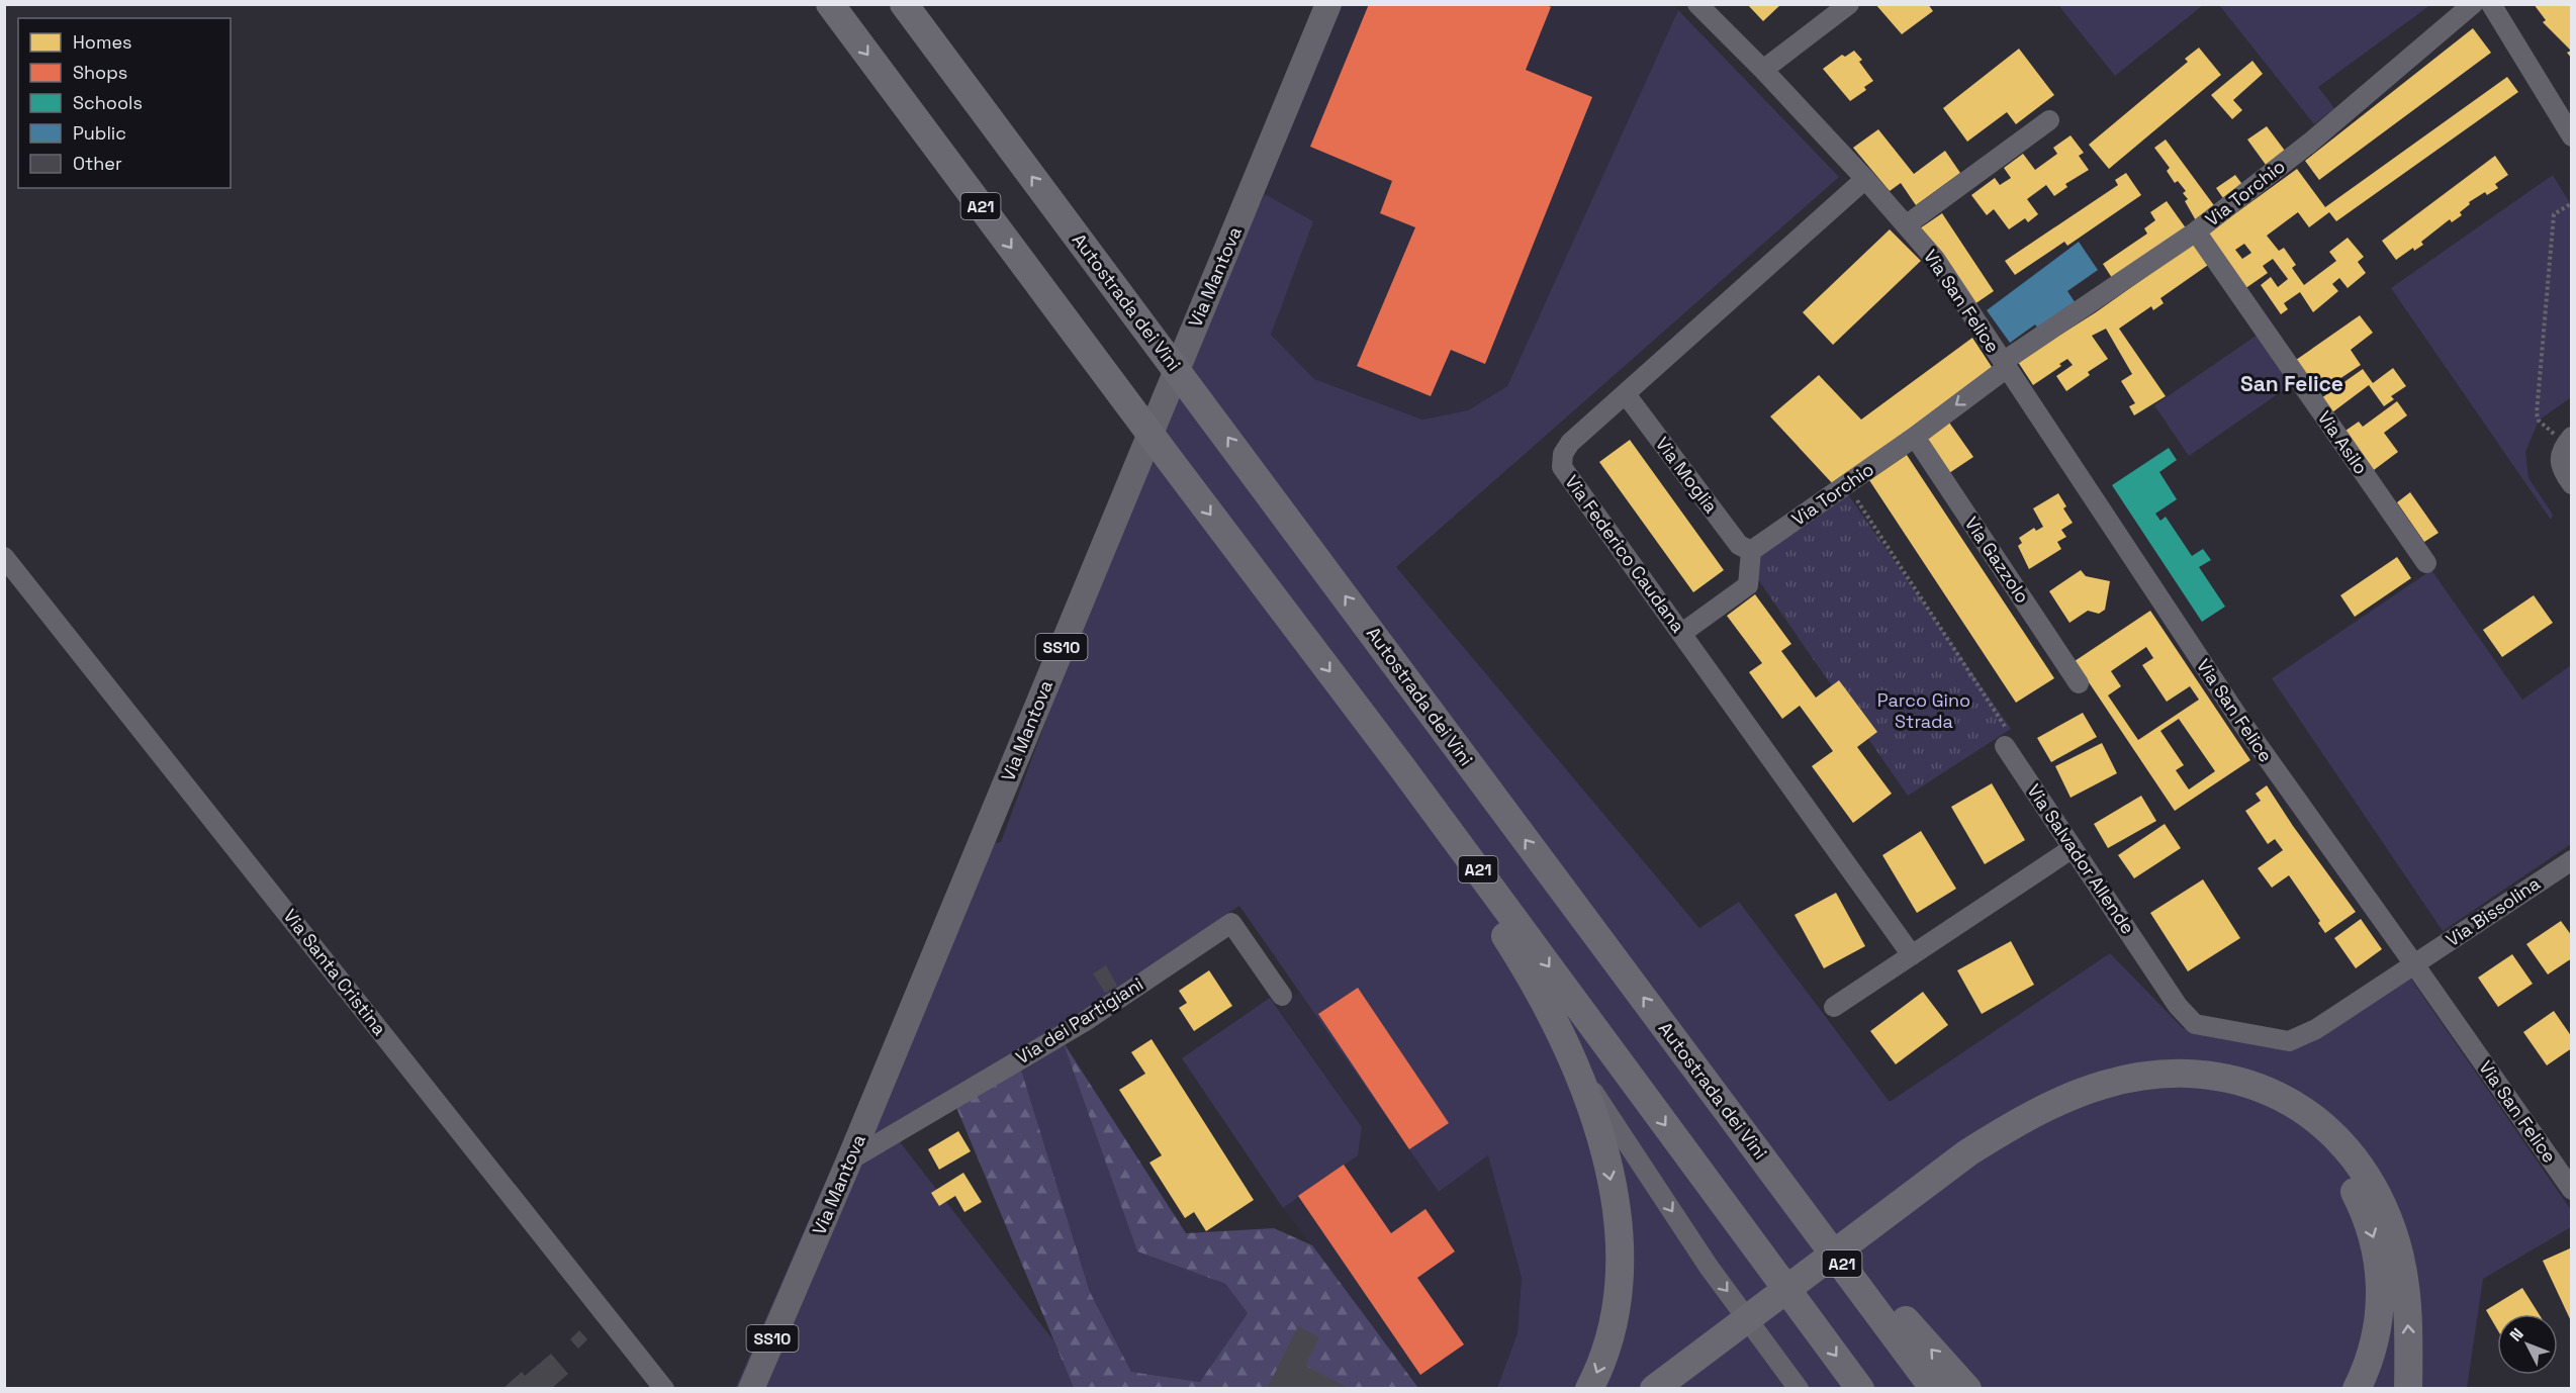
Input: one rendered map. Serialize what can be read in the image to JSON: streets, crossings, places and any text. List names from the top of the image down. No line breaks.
{"streets":{"highway":["A21","Autostrada dei Vini"],"main road":["Via Mantova","SS10"],"street":["Via Torchio","Via San Felice","Via Asilo","Via Moglia","Via Federico Caudana","Via Gazzolo","Via Salvador Allende","Via Bissolina","Via Santa Cristina","Via dei Partigiani"]},"crossings":[["Via Torchio","Via San Felice"],["Via Torchio","Via Asilo"],["Via Torchio","Via Moglia"],["Via Torchio","Via Gazzolo"],["Via Mantova","Via dei Partigiani"],["Via San Felice","Via Federico Caudana"],["Via San Felice","Via Salvador Allende"],["Via San Felice","Via Bissolina"],["Via Moglia","Via Federico Caudana"],["Via Salvador Allende","Via Bissolina"]],"districts":["San Felice"],"parks":["Parco Gino Strada"],"legend":["Homes","Shops","Schools","Public","Other"],"north":"top left"}
